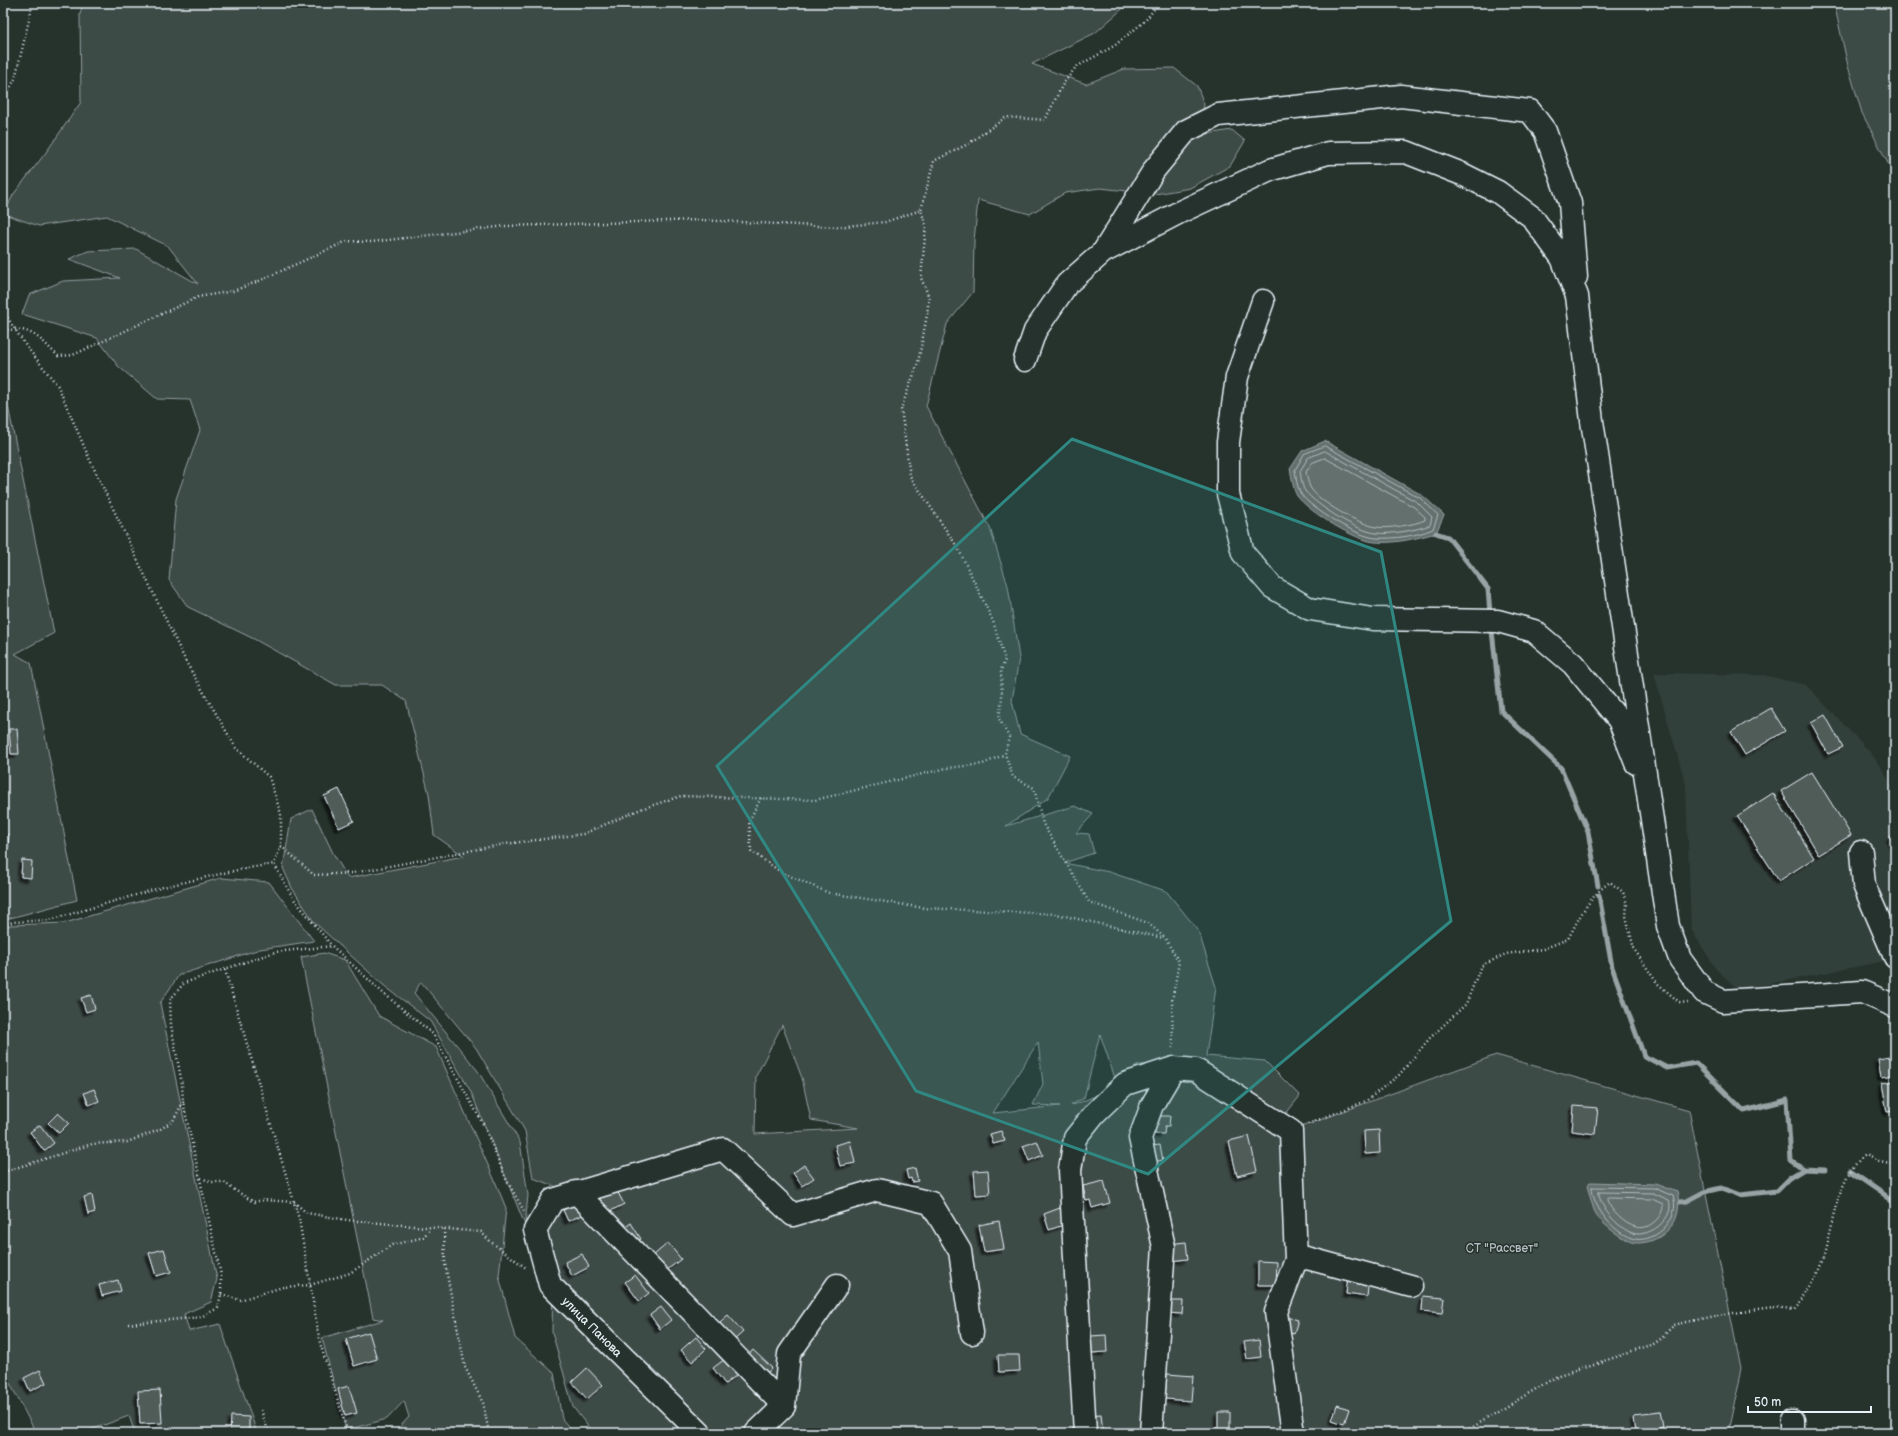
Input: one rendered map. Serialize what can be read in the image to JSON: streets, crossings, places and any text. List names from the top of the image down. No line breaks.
{"streets":{"street":["улица Панова"]},"parks":["СТ \"Рассвет\""],"scale_bar":"50 m"}
